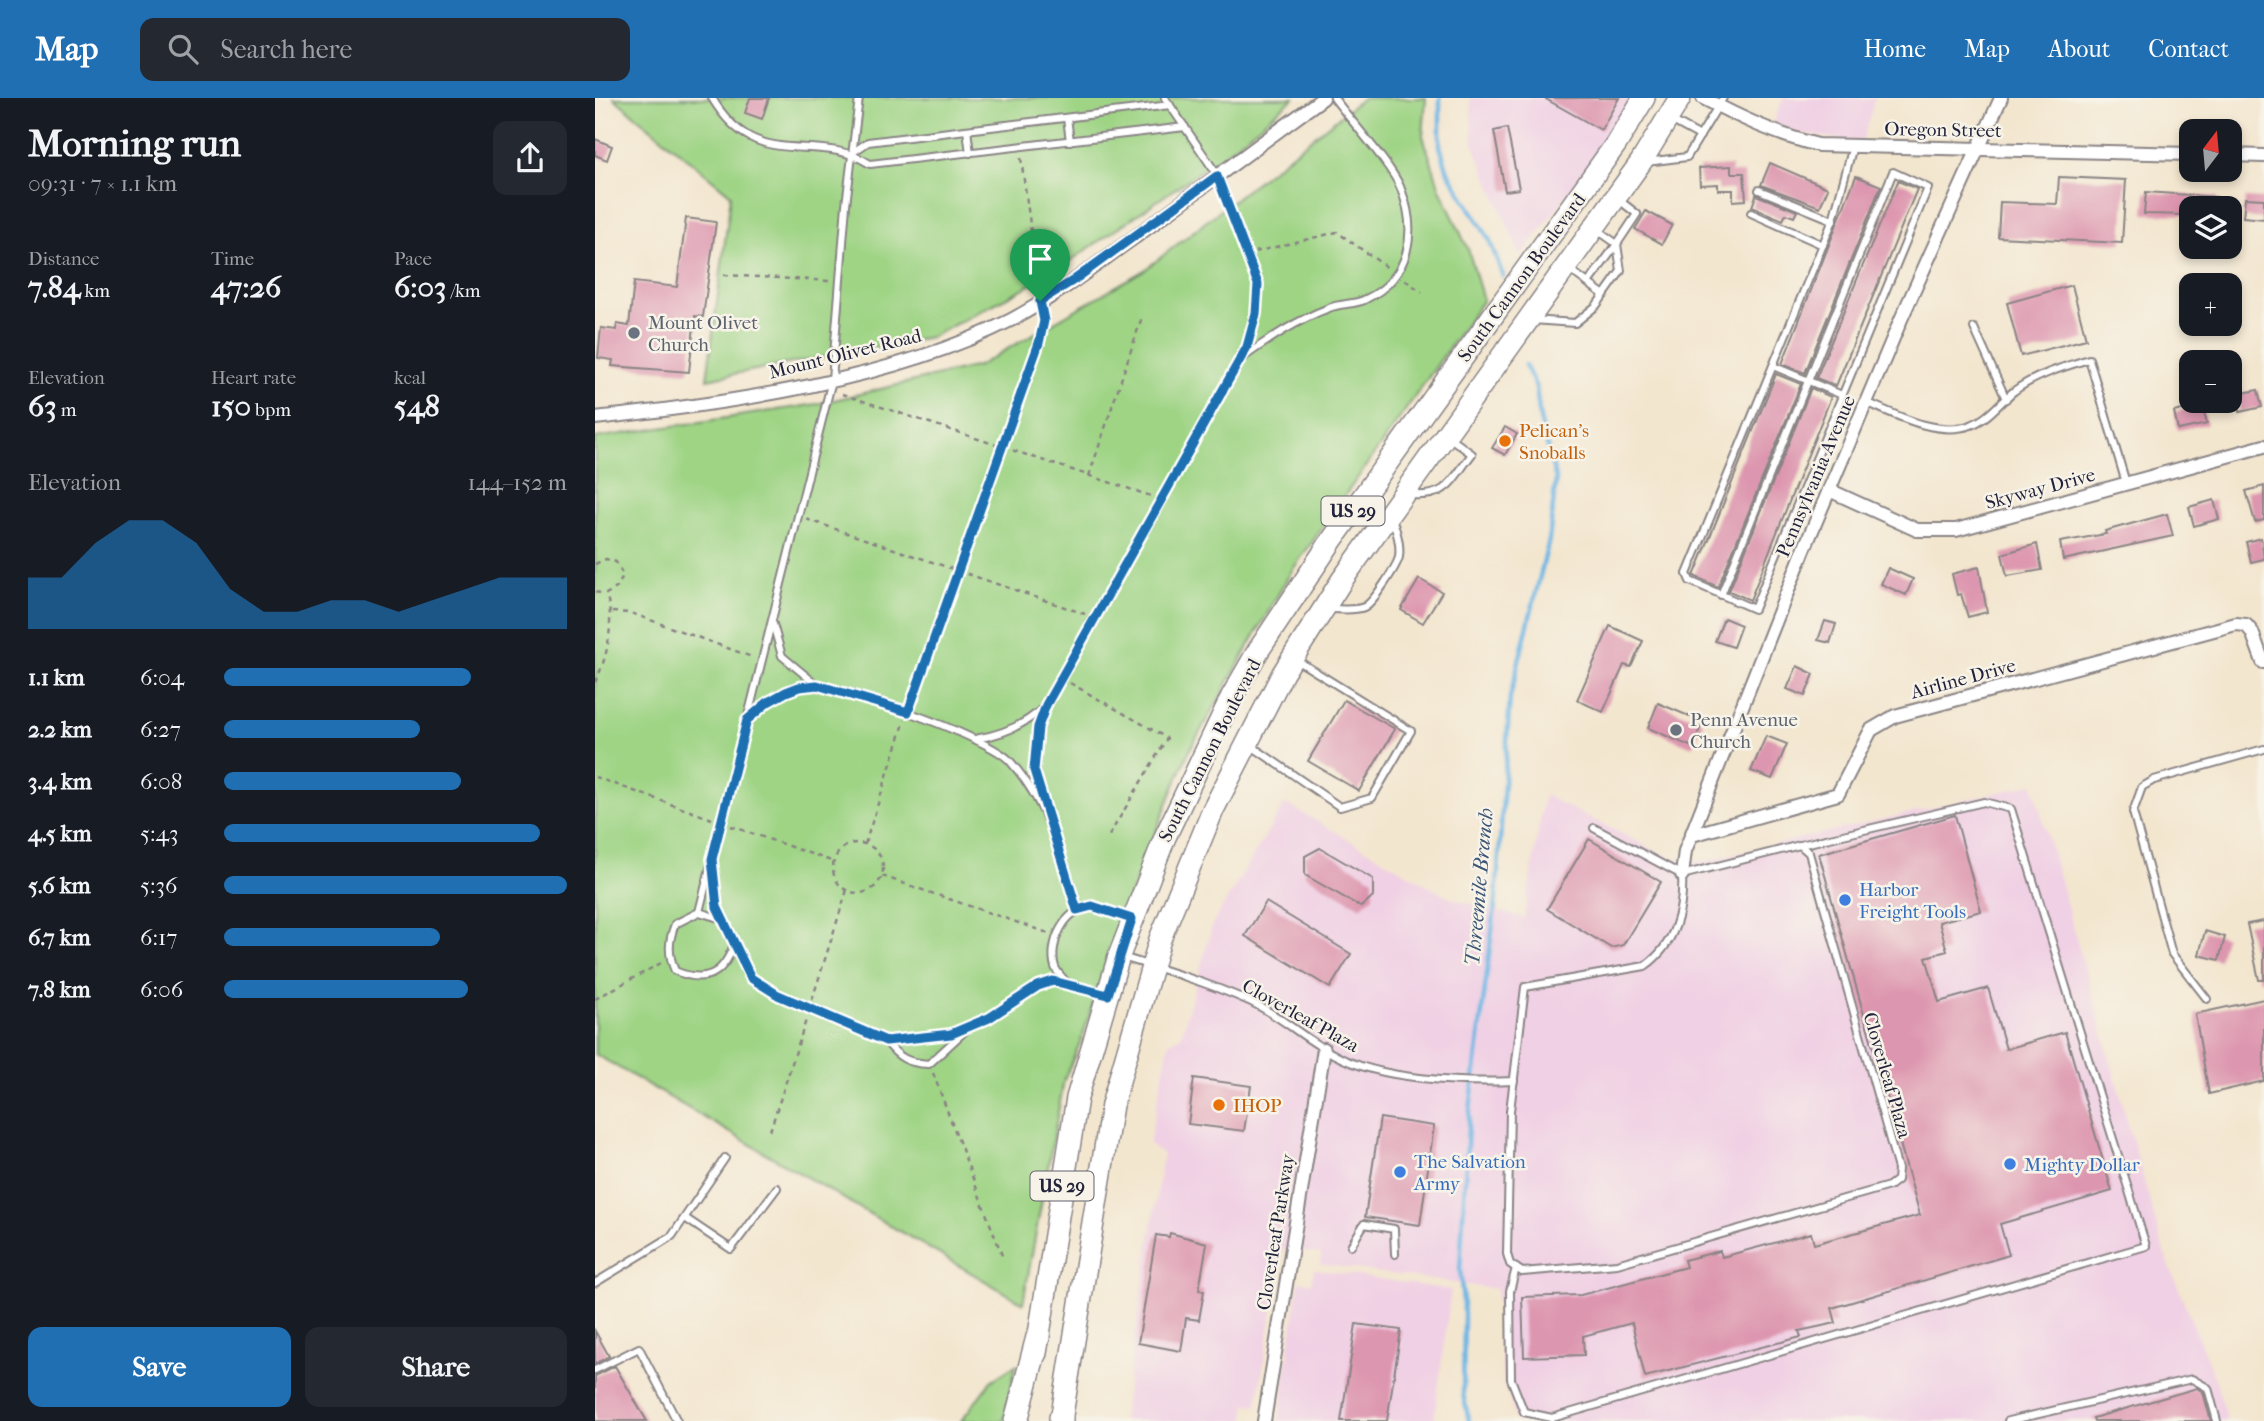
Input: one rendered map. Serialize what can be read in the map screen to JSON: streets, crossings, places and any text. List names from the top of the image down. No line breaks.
{"streets":{"main road":["South Cannon Boulevard","US 29"],"street":["Oregon Street","Mount Olivet Road","Pennsylvania Avenue","Skyway Drive","Airline Drive","Cloverleaf Parkway"],"lane":["Cloverleaf Plaza"]},"crossings":[["Oregon Street","Pennsylvania Avenue"],["South Cannon Boulevard","Cloverleaf Plaza"],["Pennsylvania Avenue","Skyway Drive"],["Pennsylvania Avenue","Airline Drive"],["Cloverleaf Plaza","Cloverleaf Parkway"]],"water":["Threemile Branch"],"places":["Mount Olivet Church","Pelican's Snoballs","Penn Avenue Church","Harbor Freight Tools","IHOP","Mighty Dollar","The Salvation Army"],"north":"top","page":{"header":"Map","search":"Search here","nav":["Home","Map","About","Contact"],"heading":["Morning run","09:31 · 7 × 1.1 km"],"map_buttons":["+","−"],"stats":[["Distance","7.84 km"],["Time","47:26"],["Pace","6:03 /km"],["Elevation","63 m"],["Heart rate","150 bpm"],["kcal","548"]],"chart":["Elevation","144–152 m"],"list":[{"name":"1.1 km","note":"6:04"},{"name":"2.2 km","note":"6:27"},{"name":"3.4 km","note":"6:08"},{"name":"4.5 km","note":"5:43"},{"name":"5.6 km","note":"5:36"},{"name":"6.7 km","note":"6:17"},{"name":"7.8 km","note":"6:06"}],"buttons":["Save","Share"]}}
